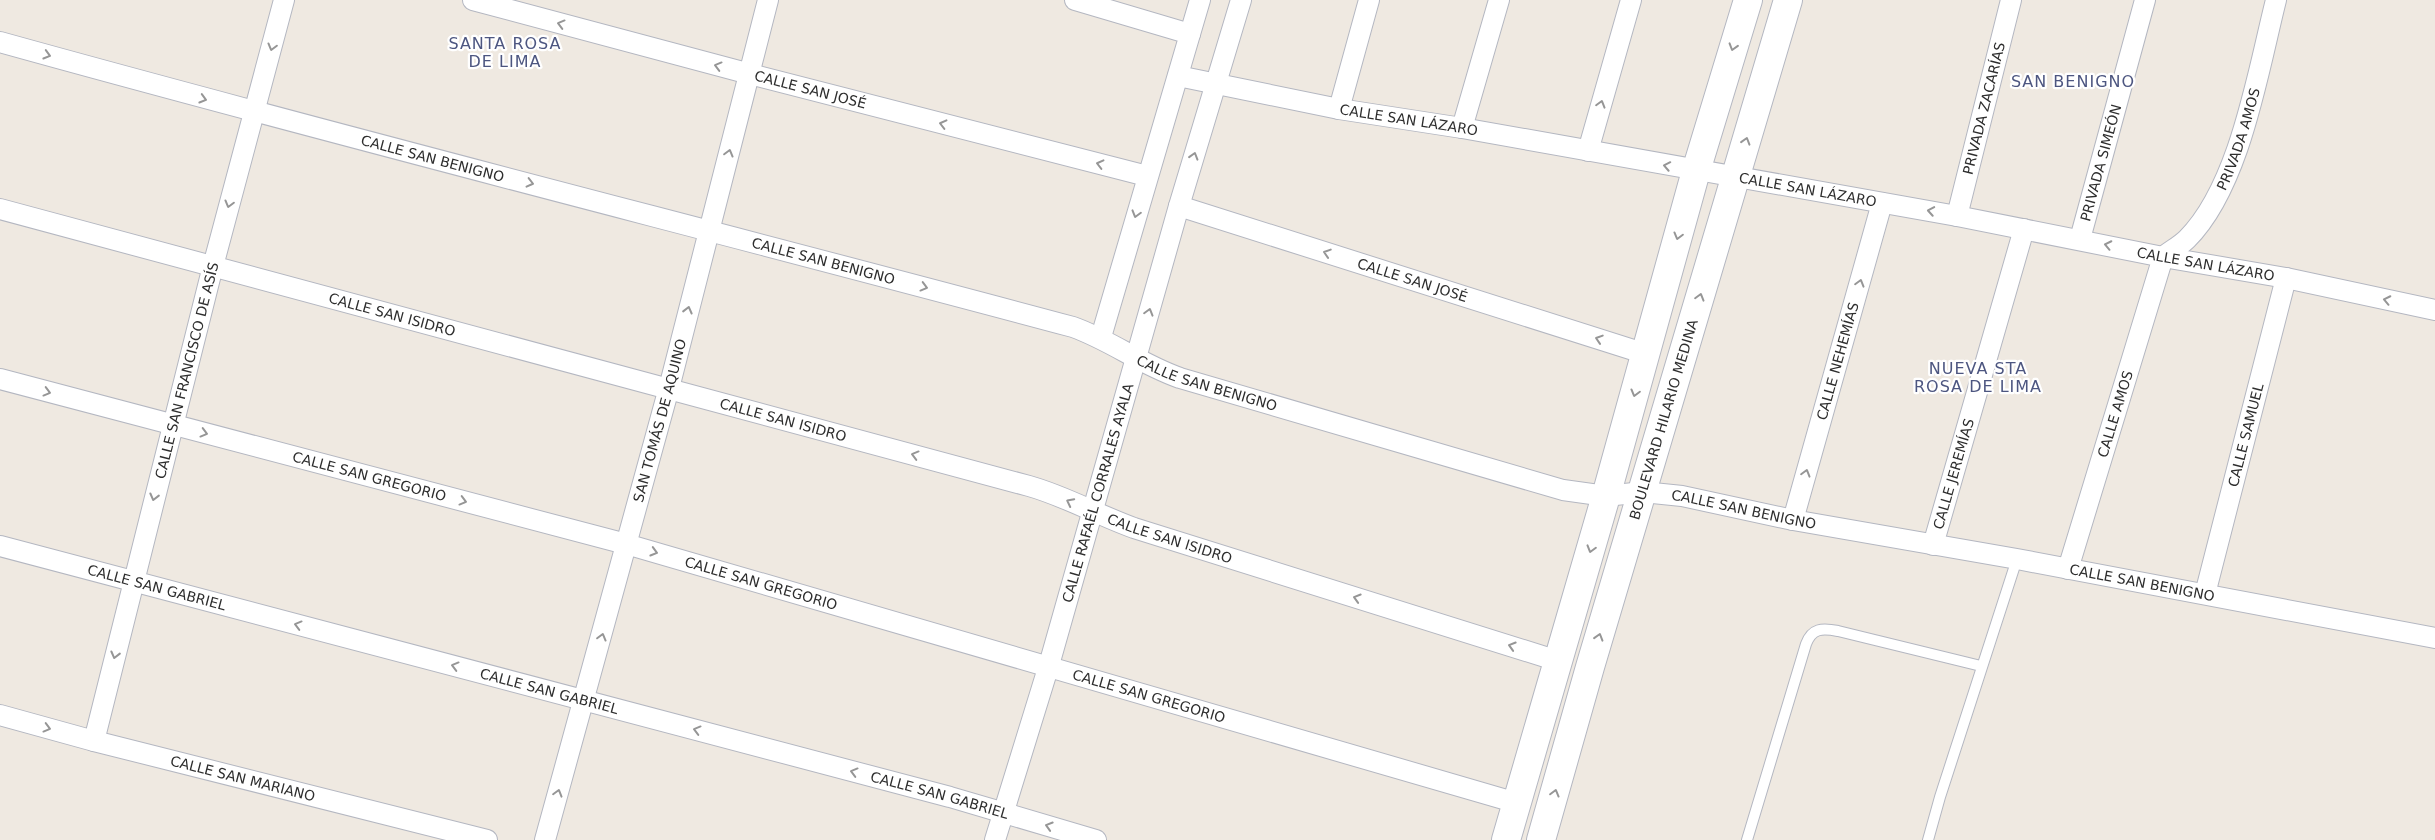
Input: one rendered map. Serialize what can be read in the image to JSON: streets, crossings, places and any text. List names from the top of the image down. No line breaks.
{"streets":{"main road":["BOULEVARD HILARIO MEDINA"],"street":["CALLE SAN JOSÉ","PRIVADA ZACARÍAS","CALLE SAN LÁZARO","PRIVADA AMOS","CALLE SAN BENIGNO","PRIVADA SIMEÓN","CALLE SAN ISIDRO","CALLE NEHEMÍAS","CALLE SAN FRANCISCO DE ASÍS","CALLE AMOS","SAN TOMÁS DE AQUINO","CALLE SAMUEL","CALLE JEREMÍAS","CALLE SAN GREGORIO","CALLE RAFAÉL CORRALES AYALA","CALLE SAN GABRIEL","CALLE SAN MARIANO"]},"crossings":[["CALLE SAN JOSÉ","SAN TOMÁS DE AQUINO"],["CALLE SAN JOSÉ","CALLE RAFAÉL CORRALES AYALA"],["PRIVADA ZACARÍAS","CALLE SAN LÁZARO"],["CALLE SAN LÁZARO","PRIVADA AMOS"],["CALLE SAN LÁZARO","PRIVADA SIMEÓN"],["CALLE SAN LÁZARO","CALLE NEHEMÍAS"],["CALLE SAN LÁZARO","CALLE AMOS"],["CALLE SAN LÁZARO","BOULEVARD HILARIO MEDINA"],["CALLE SAN LÁZARO","CALLE SAMUEL"],["CALLE SAN LÁZARO","CALLE JEREMÍAS"],["CALLE SAN LÁZARO","CALLE RAFAÉL CORRALES AYALA"],["PRIVADA AMOS","CALLE AMOS"],["CALLE SAN BENIGNO","CALLE NEHEMÍAS"],["CALLE SAN BENIGNO","CALLE SAN FRANCISCO DE ASÍS"],["CALLE SAN BENIGNO","CALLE AMOS"],["CALLE SAN BENIGNO","BOULEVARD HILARIO MEDINA"],["CALLE SAN BENIGNO","SAN TOMÁS DE AQUINO"],["CALLE SAN BENIGNO","CALLE SAMUEL"],["CALLE SAN BENIGNO","CALLE JEREMÍAS"],["CALLE SAN BENIGNO","CALLE RAFAÉL CORRALES AYALA"],["CALLE SAN ISIDRO","CALLE SAN FRANCISCO DE ASÍS"],["CALLE SAN ISIDRO","SAN TOMÁS DE AQUINO"],["CALLE SAN ISIDRO","CALLE RAFAÉL CORRALES AYALA"],["CALLE SAN FRANCISCO DE ASÍS","CALLE SAN GREGORIO"],["CALLE SAN FRANCISCO DE ASÍS","CALLE SAN GABRIEL"],["CALLE SAN FRANCISCO DE ASÍS","CALLE SAN MARIANO"],["SAN TOMÁS DE AQUINO","CALLE SAN GREGORIO"],["SAN TOMÁS DE AQUINO","CALLE SAN GABRIEL"],["CALLE SAN GREGORIO","CALLE RAFAÉL CORRALES AYALA"],["CALLE RAFAÉL CORRALES AYALA","CALLE SAN GABRIEL"]],"one_way":["CALLE SAN JOSÉ","CALLE SAN BENIGNO","CALLE SAN ISIDRO","CALLE NEHEMÍAS","CALLE SAN FRANCISCO DE ASÍS","SAN TOMÁS DE AQUINO","CALLE SAN GREGORIO","CALLE SAN GABRIEL"],"districts":["SANTA ROSA DE LIMA","SAN BENIGNO","NUEVA STA ROSA DE LIMA"]}
